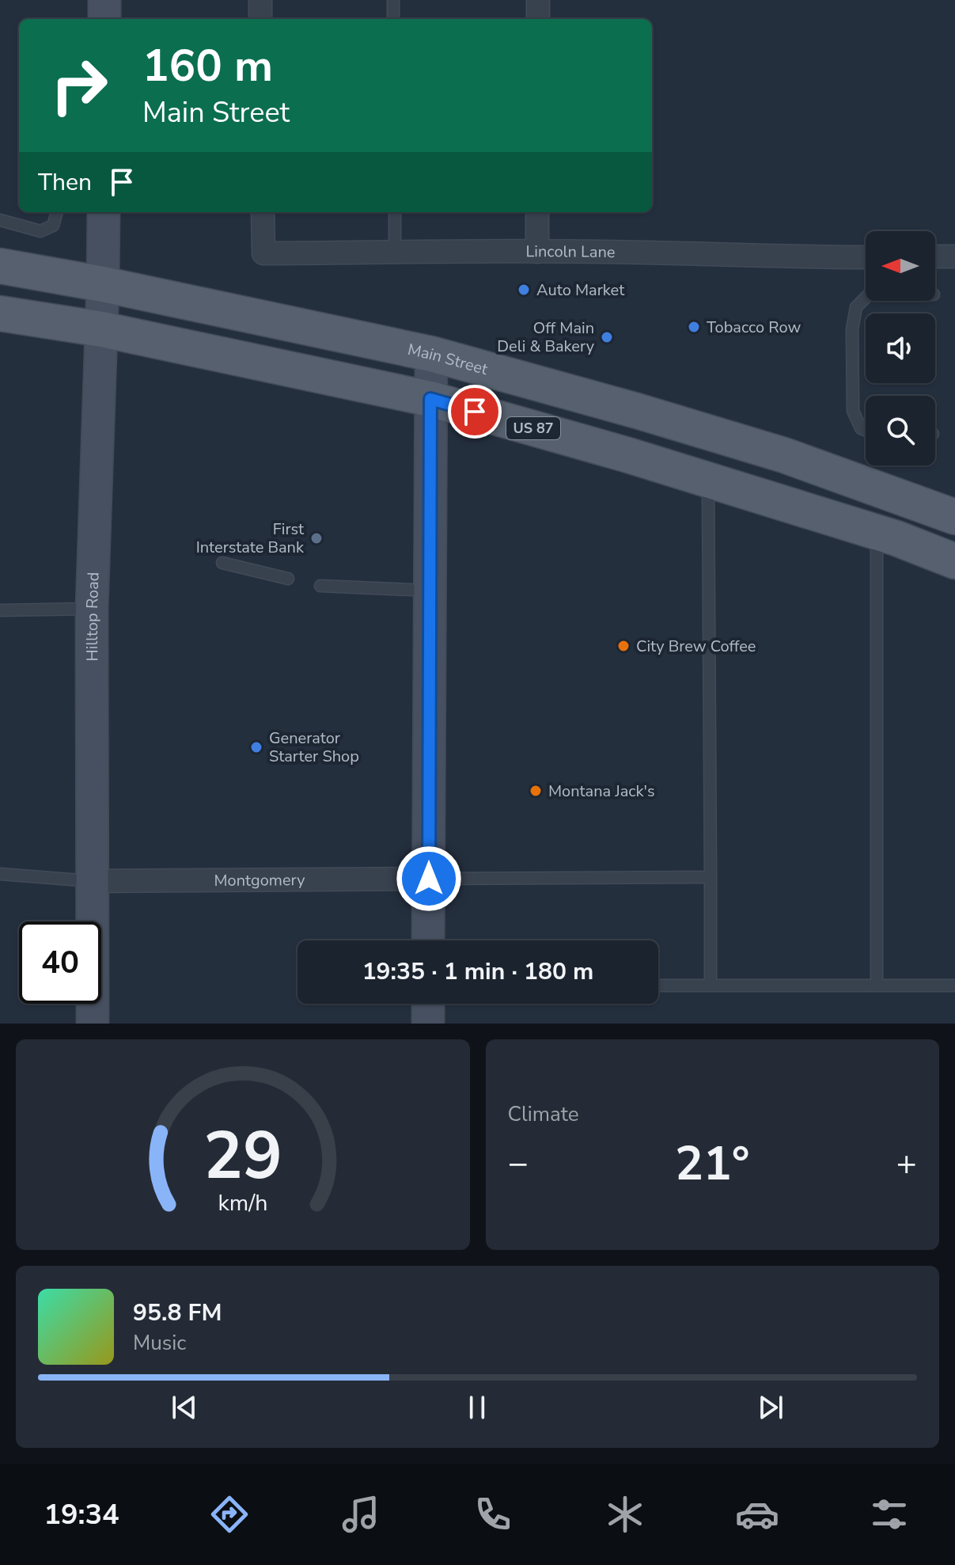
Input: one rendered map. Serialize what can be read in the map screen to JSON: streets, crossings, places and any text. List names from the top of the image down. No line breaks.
{"streets":{"main road":["Main Street","US 87","Hilltop Road"],"street":["Lincoln Lane","Montgomery"]},"crossings":[["Main Street","Hilltop Road"],["US 87","Hilltop Road"],["Hilltop Road","Montgomery"]],"places":["Auto Market","Tobacco Row","Off Main Deli & Bakery","First Interstate Bank","City Brew Coffee","Generator Starter Shop","Montana Jack's"],"north":"left","page":{"turn":["160 m","Main Street"],"then":"Then","limit":"40","trip":"19:35 · 1 min · 180 m","tile":"Climate","heat":["−","21°","+"],"song":["95.8 FM","Music"],"tabs":"19:34","gauge":["29","km/h"]}}
